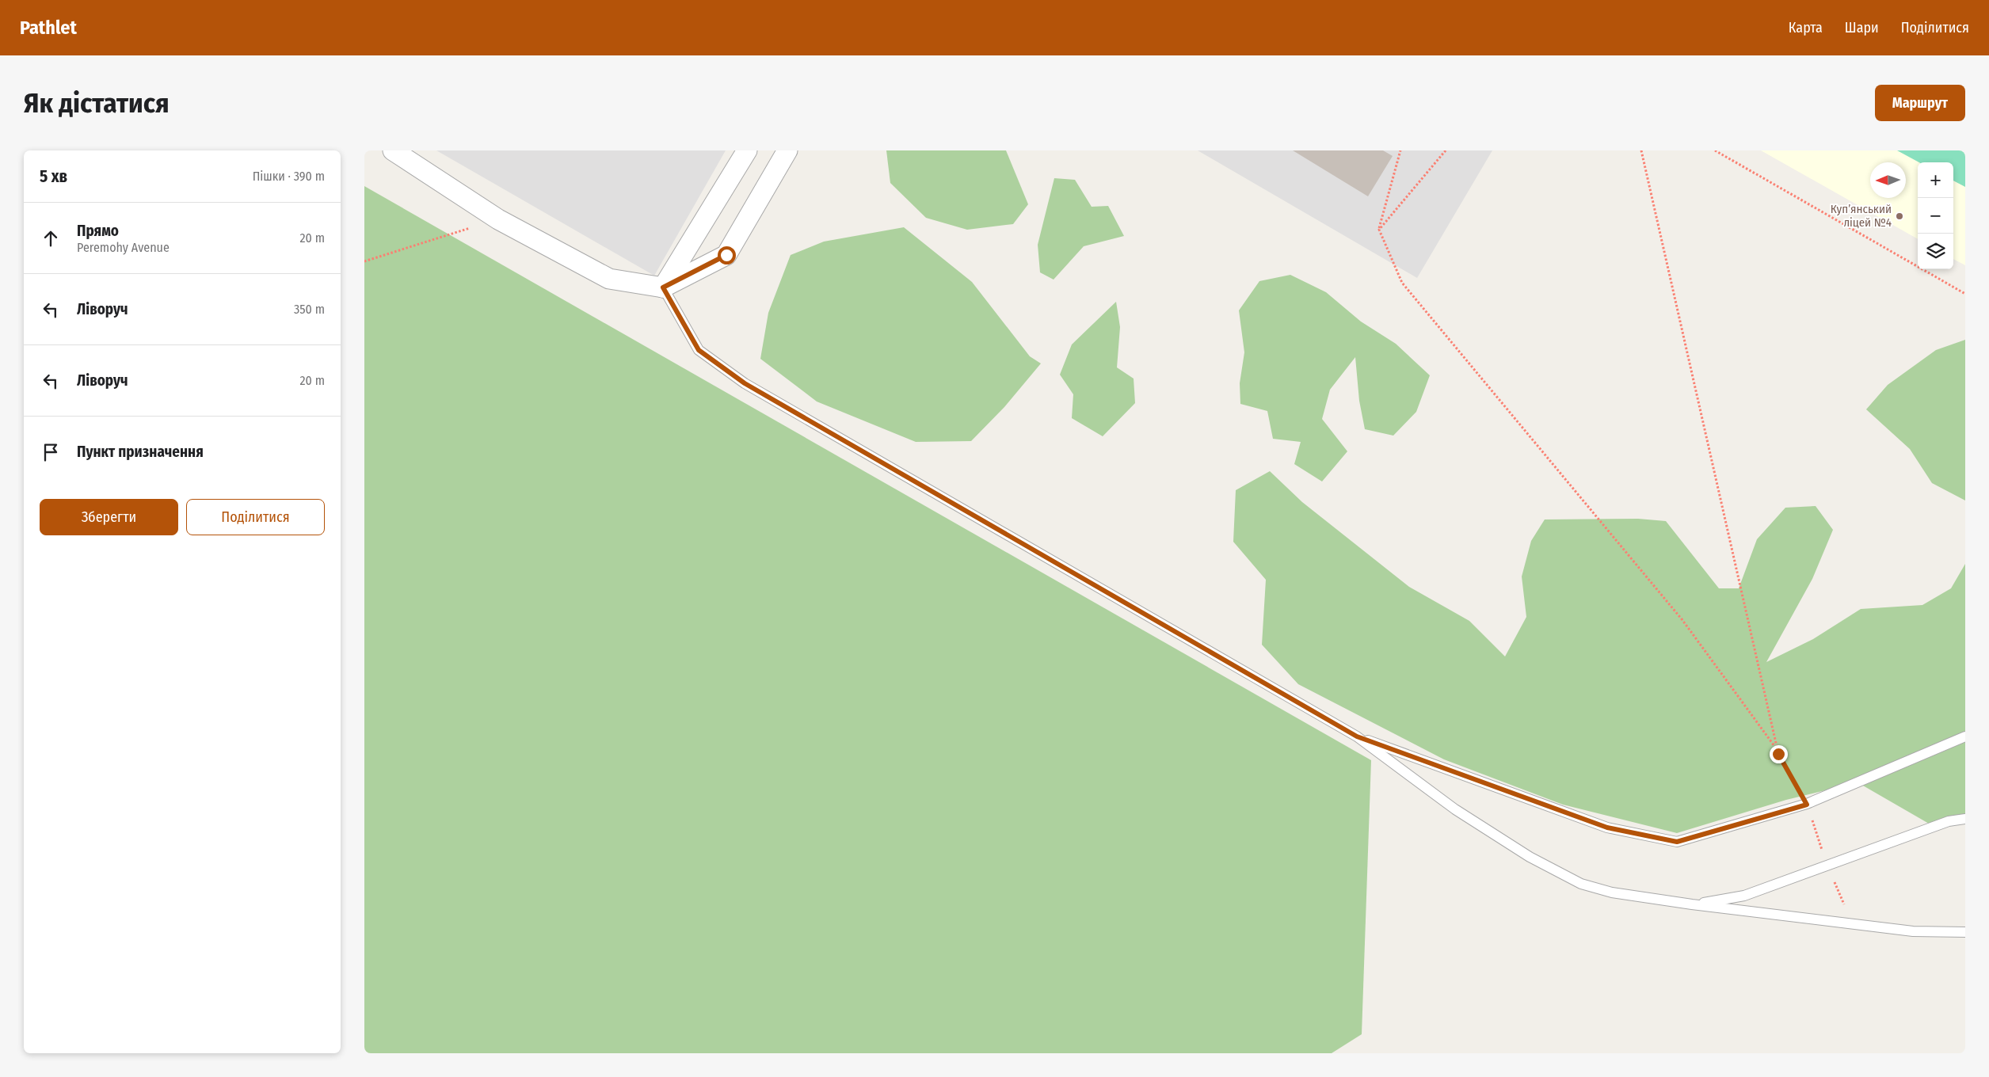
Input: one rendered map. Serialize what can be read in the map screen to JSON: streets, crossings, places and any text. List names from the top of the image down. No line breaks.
{"places":["Куп’янський ліцей №4"],"north":"left","page":{"header":"Pathlet","nav":["Карта","Шари","Поділитися"],"buttons":["Маршрут",["Зберегти","Поділитися"]],"title":"Як дістатися","heading":["5 хв","Пішки · 390 m"],"map_buttons":["+","−"],"list":[["Прямо","Peremohy Avenue","20 m"],["Ліворуч","350 m"],["Ліворуч","20 m"],"Пункт призначення"]}}
